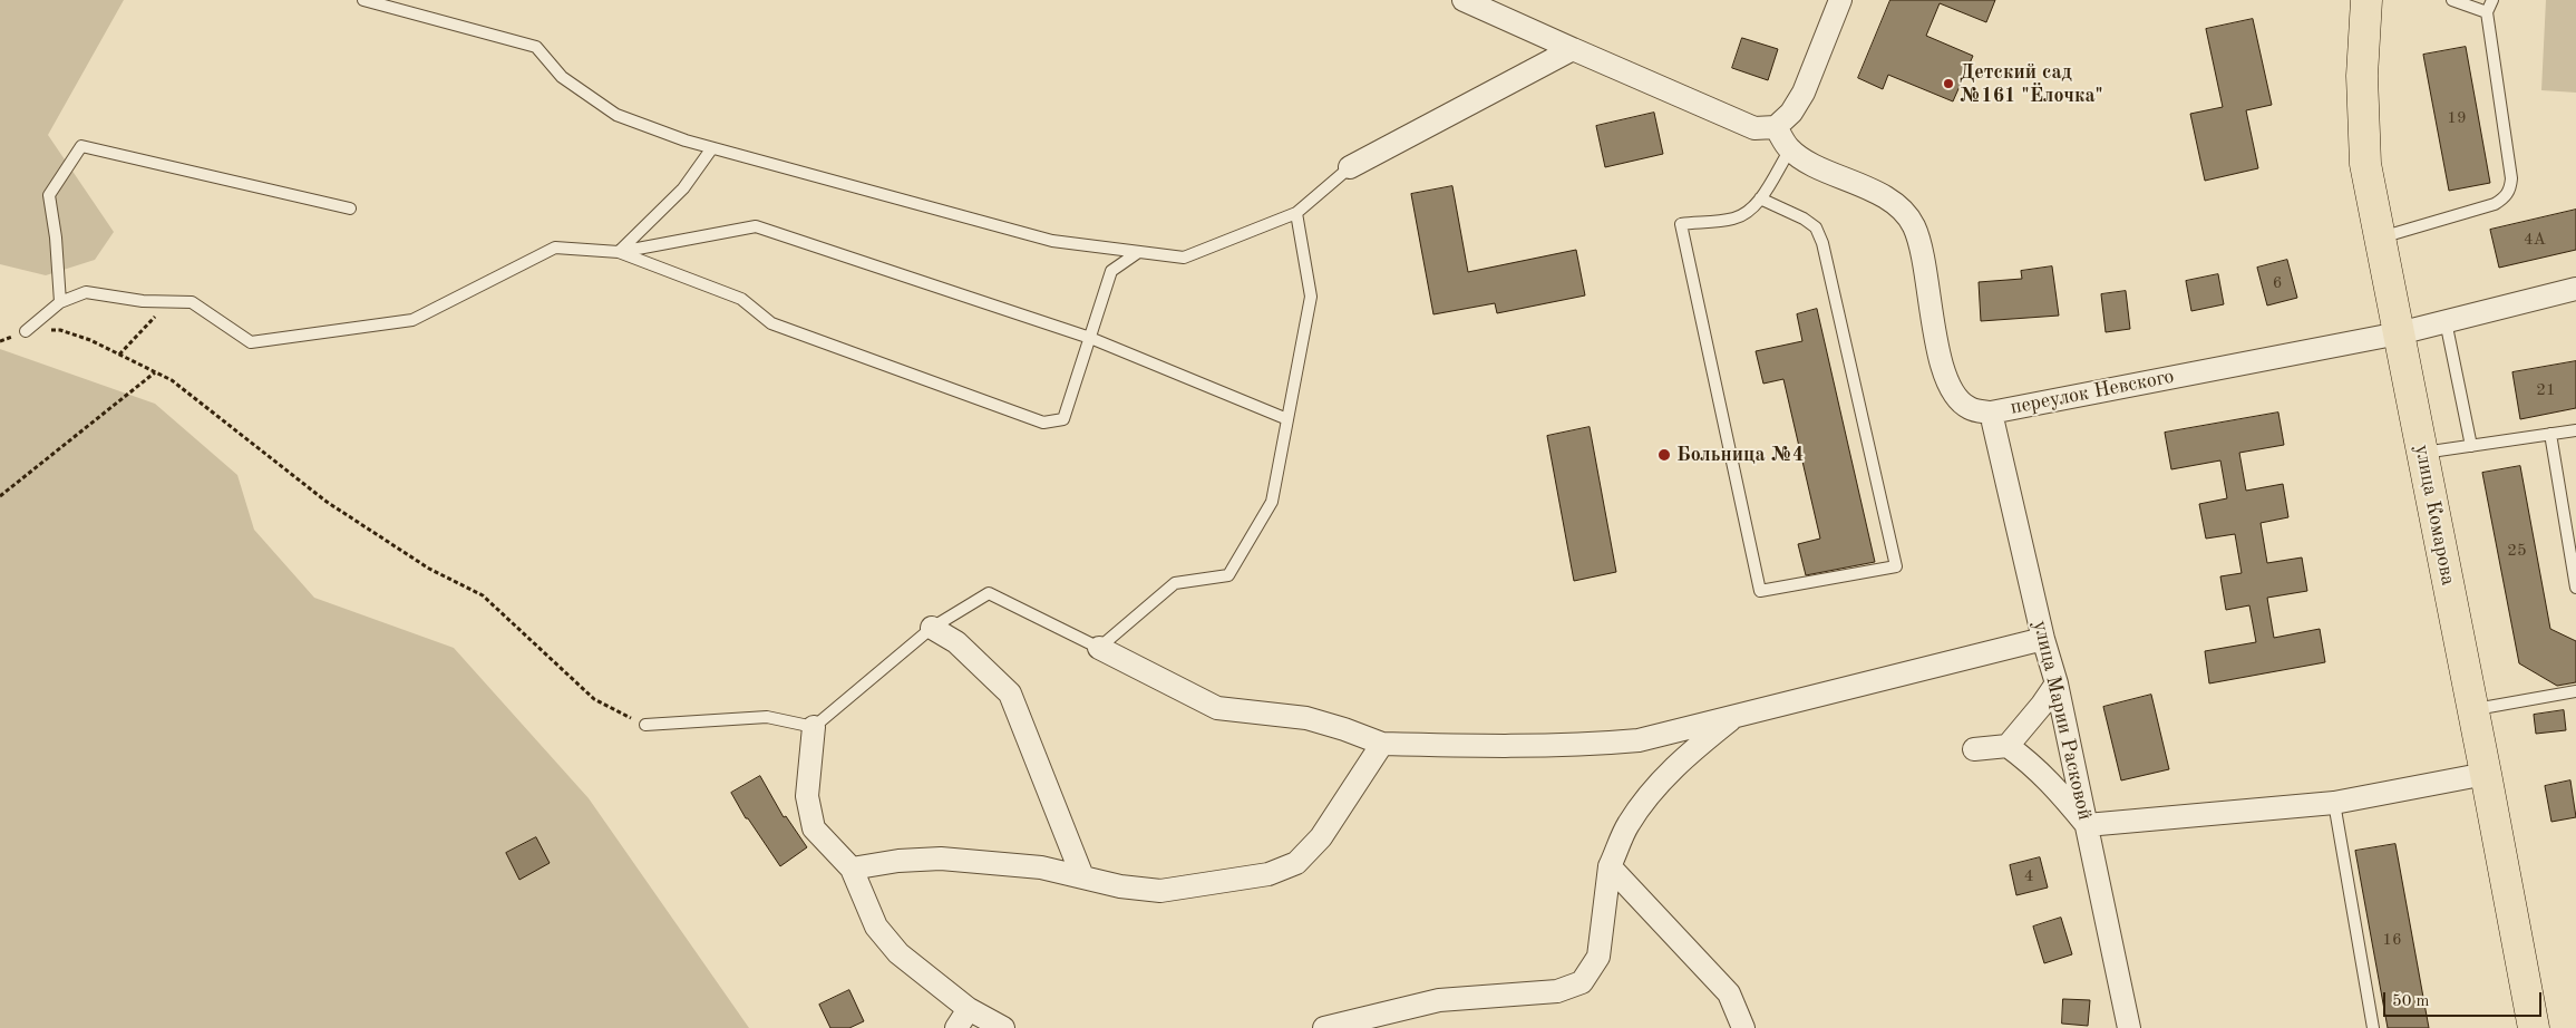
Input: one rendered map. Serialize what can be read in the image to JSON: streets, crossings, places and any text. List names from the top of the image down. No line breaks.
{"streets":{"main road":["улица Комарова"],"street":["переулок Невского","улица Марии Расковой"]},"crossings":[["переулок Невского","улица Комарова"],["переулок Невского","улица Марии Расковой"]],"places":["Детский сад №161 \"Ёлочка\"","Больница №4"],"house_numbers":["19","4А","6","21","25","4","16"],"scale_bar":"50 m"}
